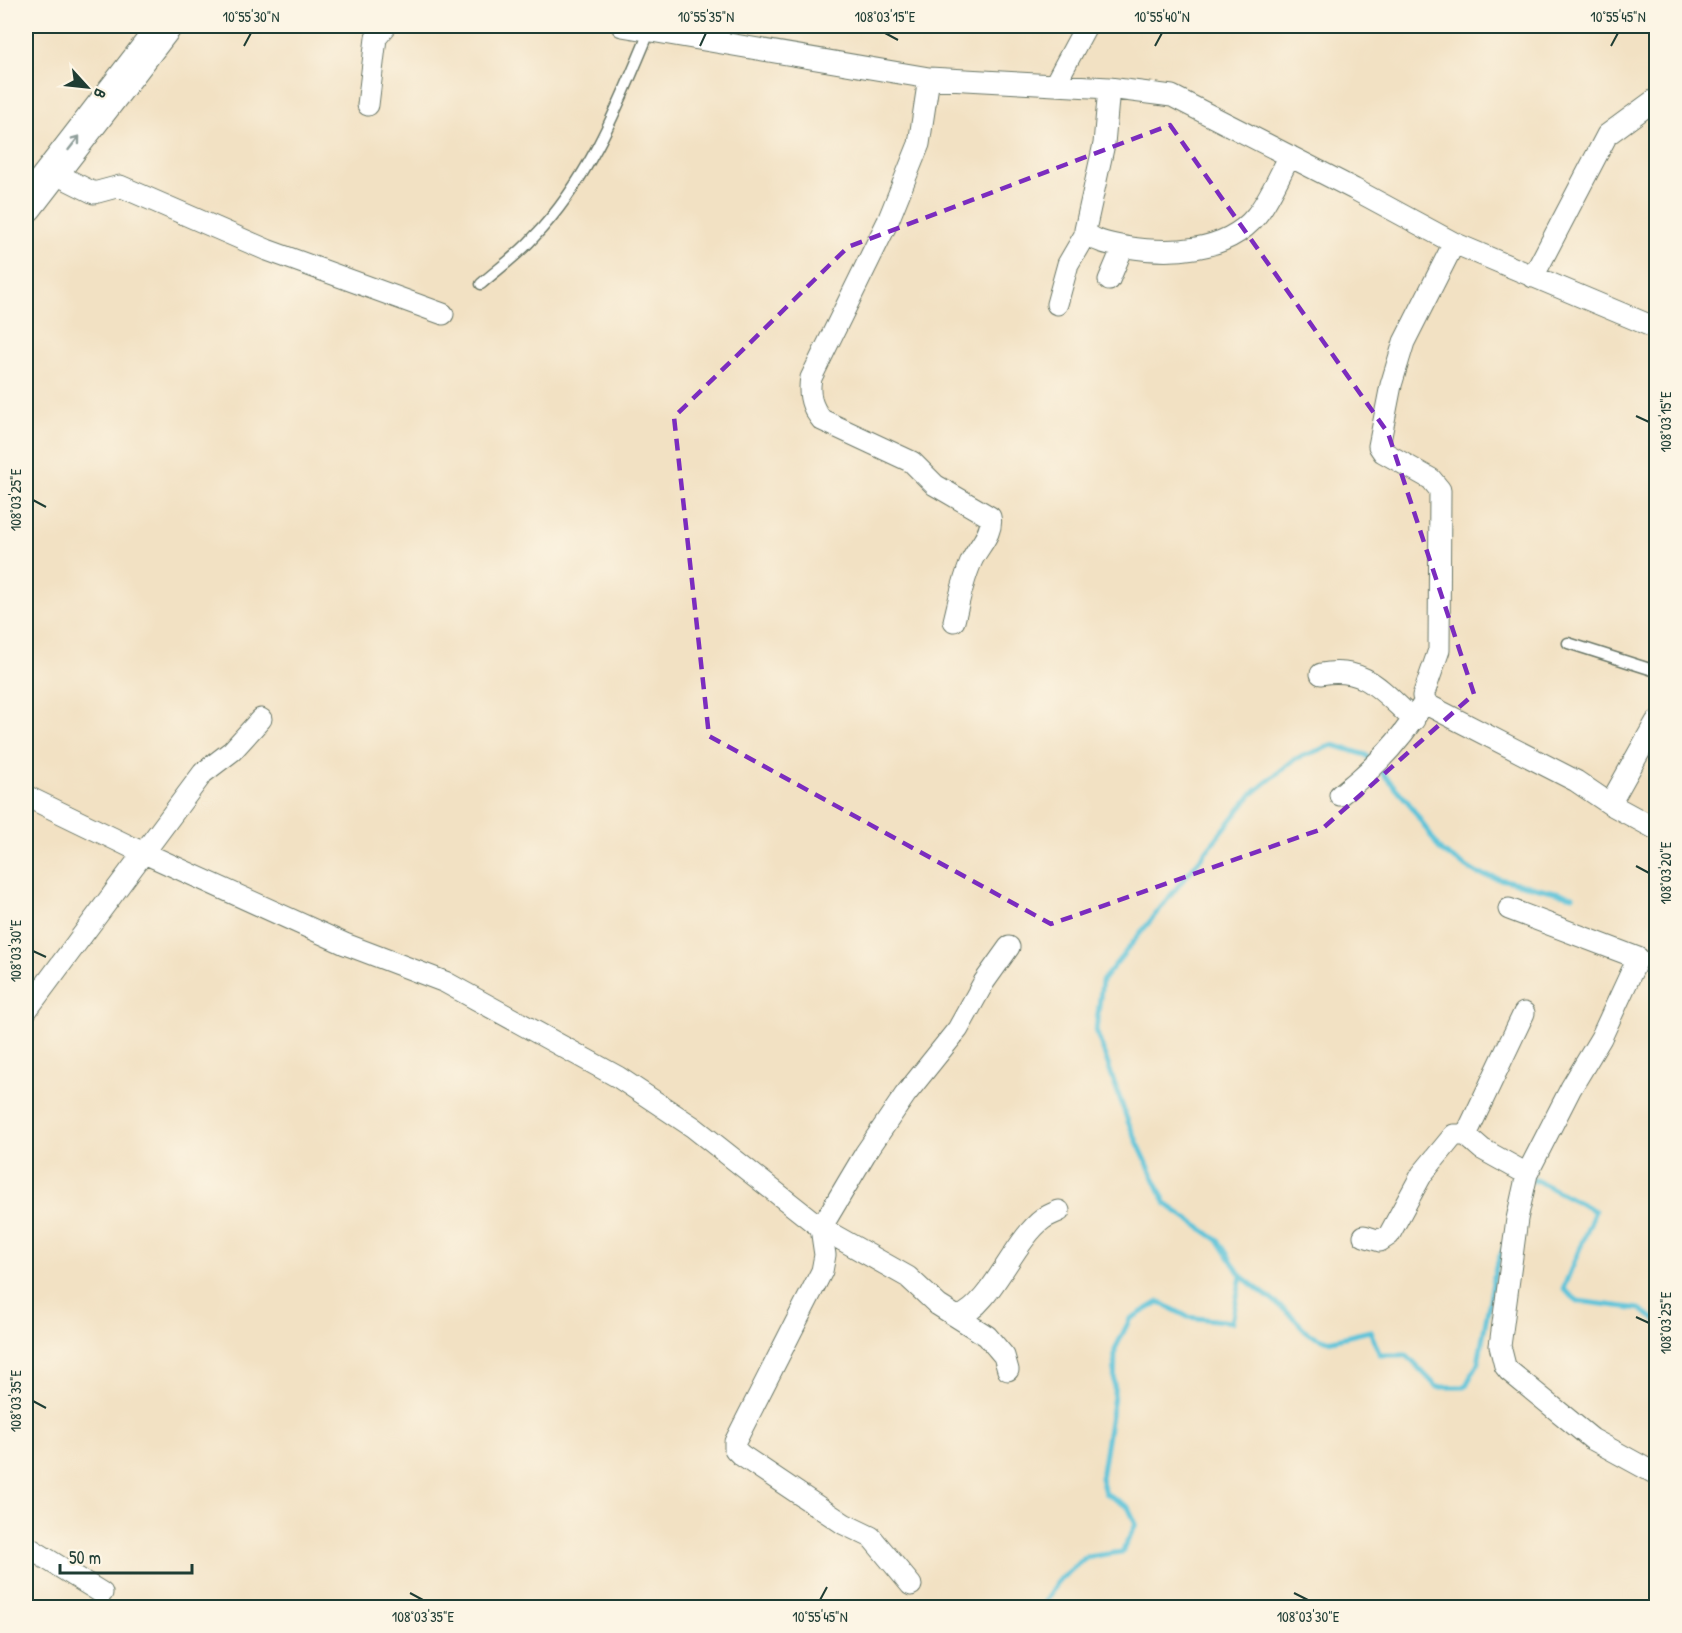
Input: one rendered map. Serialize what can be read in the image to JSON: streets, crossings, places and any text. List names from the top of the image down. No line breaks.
{"scale_bar":"50 m","north":"bottom right","coordinates":["10°55'30\"N","10°55'35\"N","108°03'15\"E","10°55'40\"N","10°55'45\"N","108°03'25\"E","108°03'20\"E","108°03'30\"E","108°03'35\"E"]}
